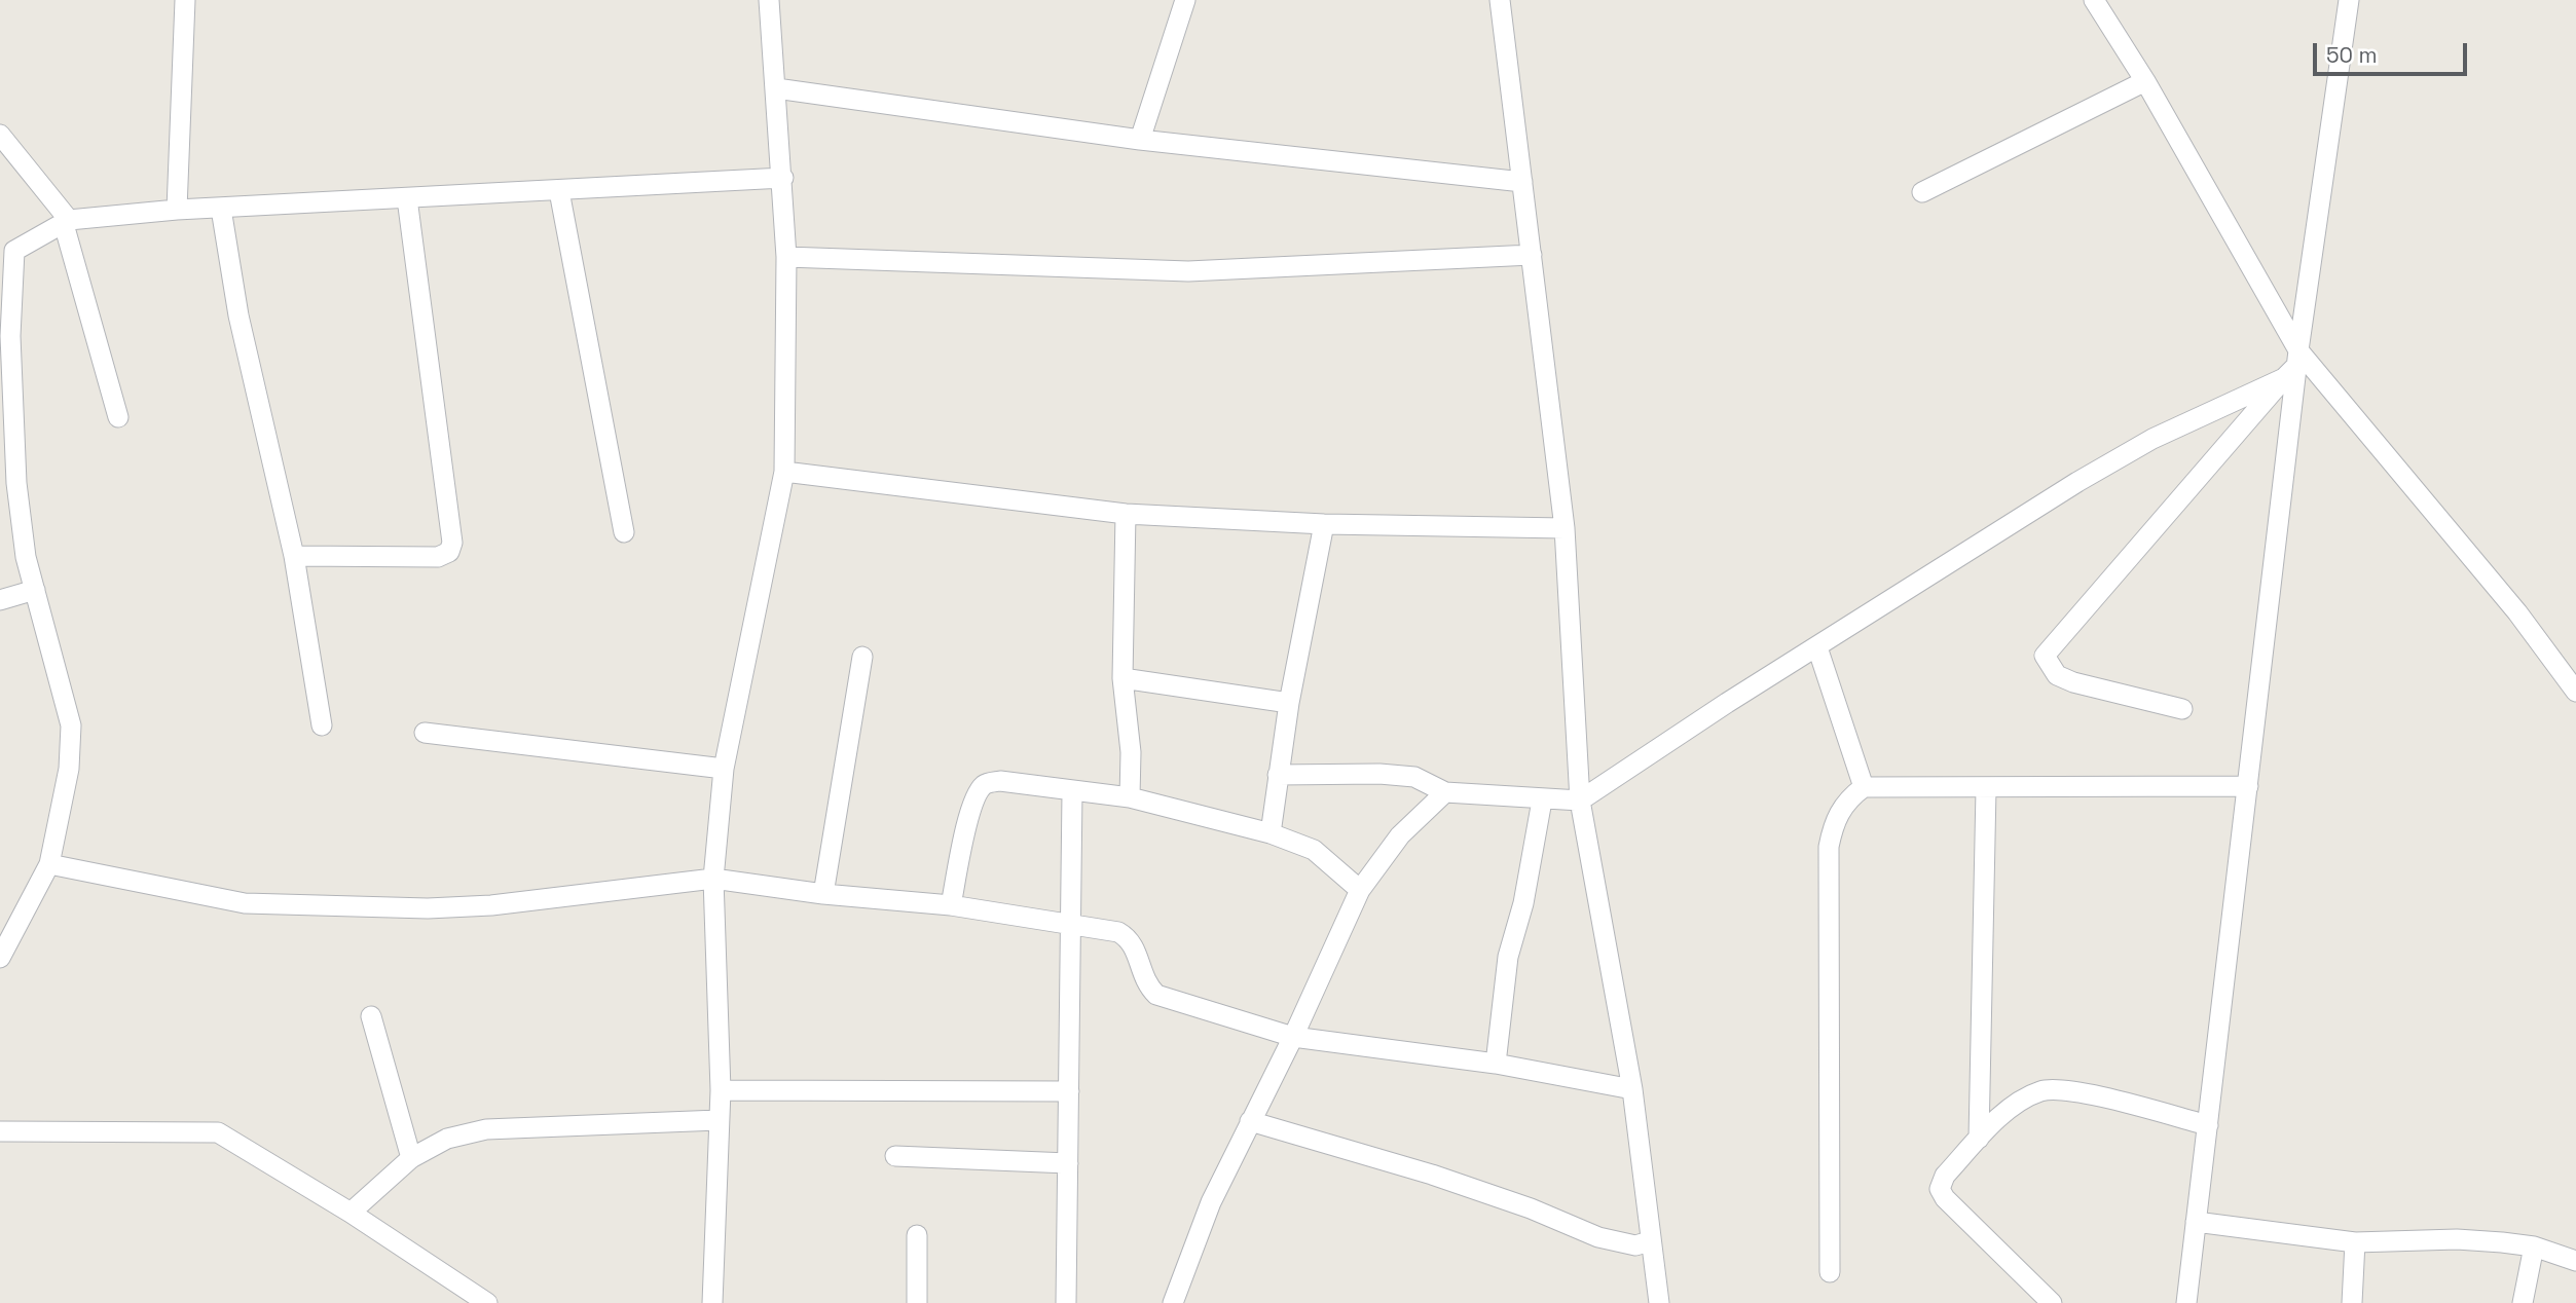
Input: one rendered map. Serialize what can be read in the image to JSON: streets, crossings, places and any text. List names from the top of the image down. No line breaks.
{"scale_bar":"50 m"}
